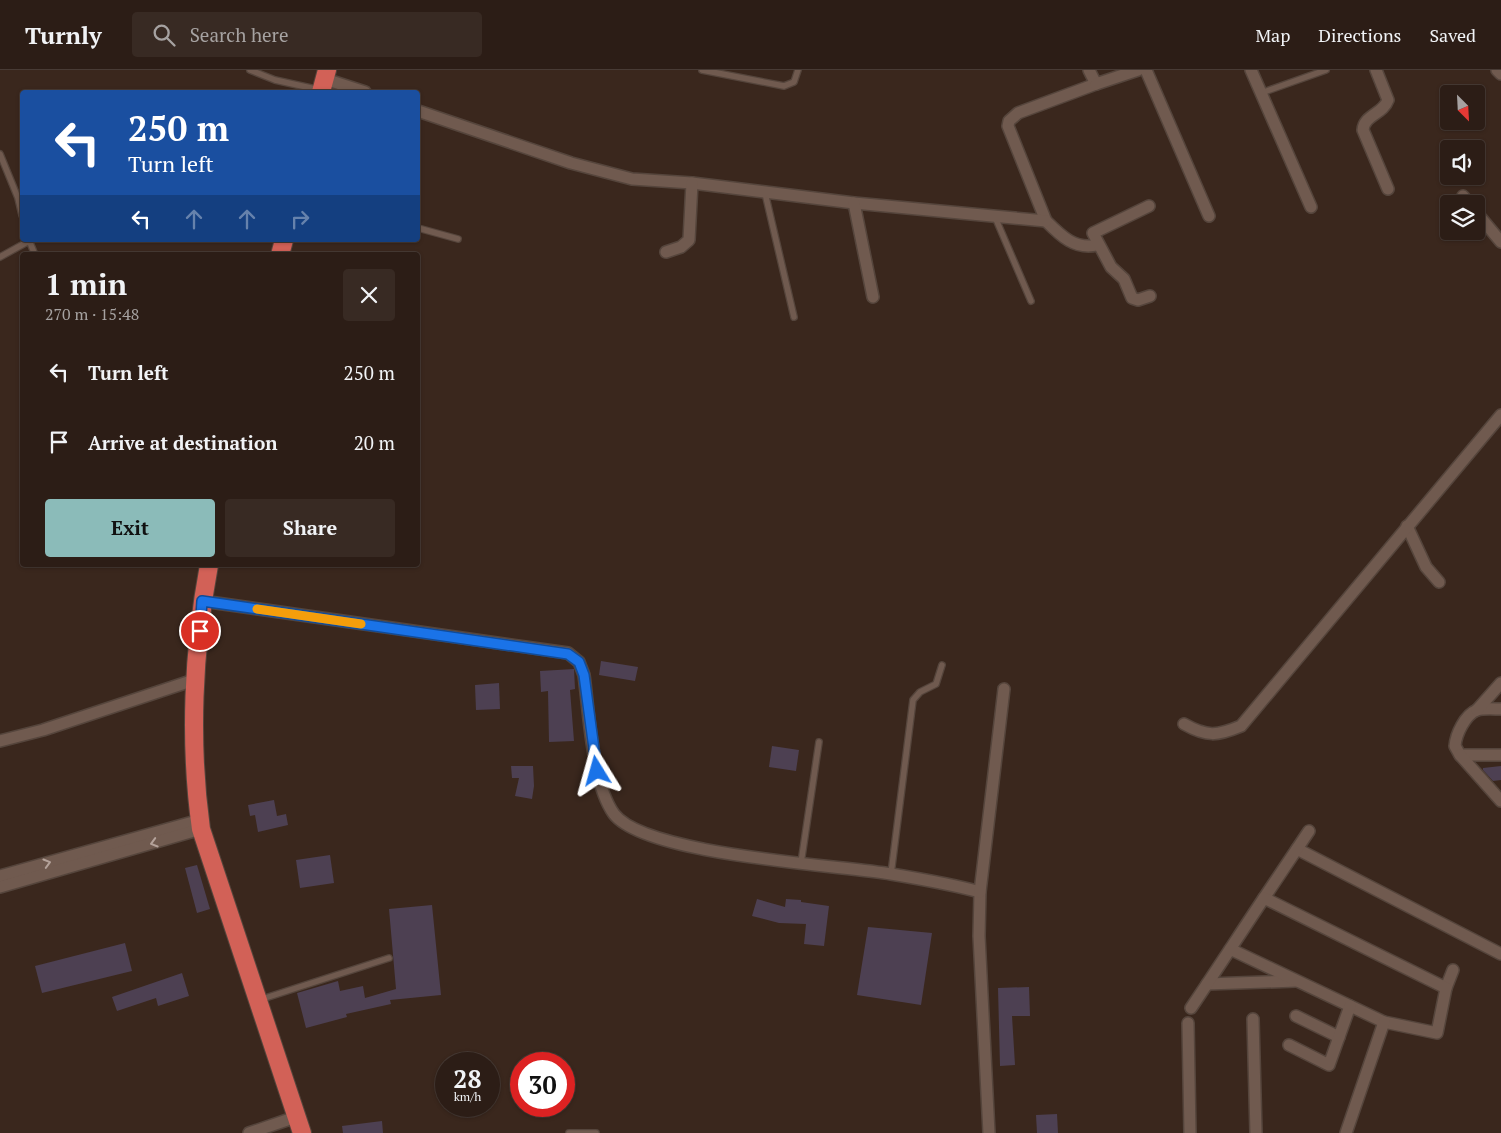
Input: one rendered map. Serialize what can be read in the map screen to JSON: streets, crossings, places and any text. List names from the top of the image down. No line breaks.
{"north":"bottom right","page":{"header":"Turnly","search":"Search here","nav":["Map","Directions","Saved"],"turn":["250 m","Turn left"],"heading":["1 min","270 m · 15:48"],"list":[{"name":"Turn left","value":"250 m"},{"name":"Arrive at destination","value":"20 m"}],"buttons":["Exit","Share"],"speed":"28 km/h","limit":"30"}}
